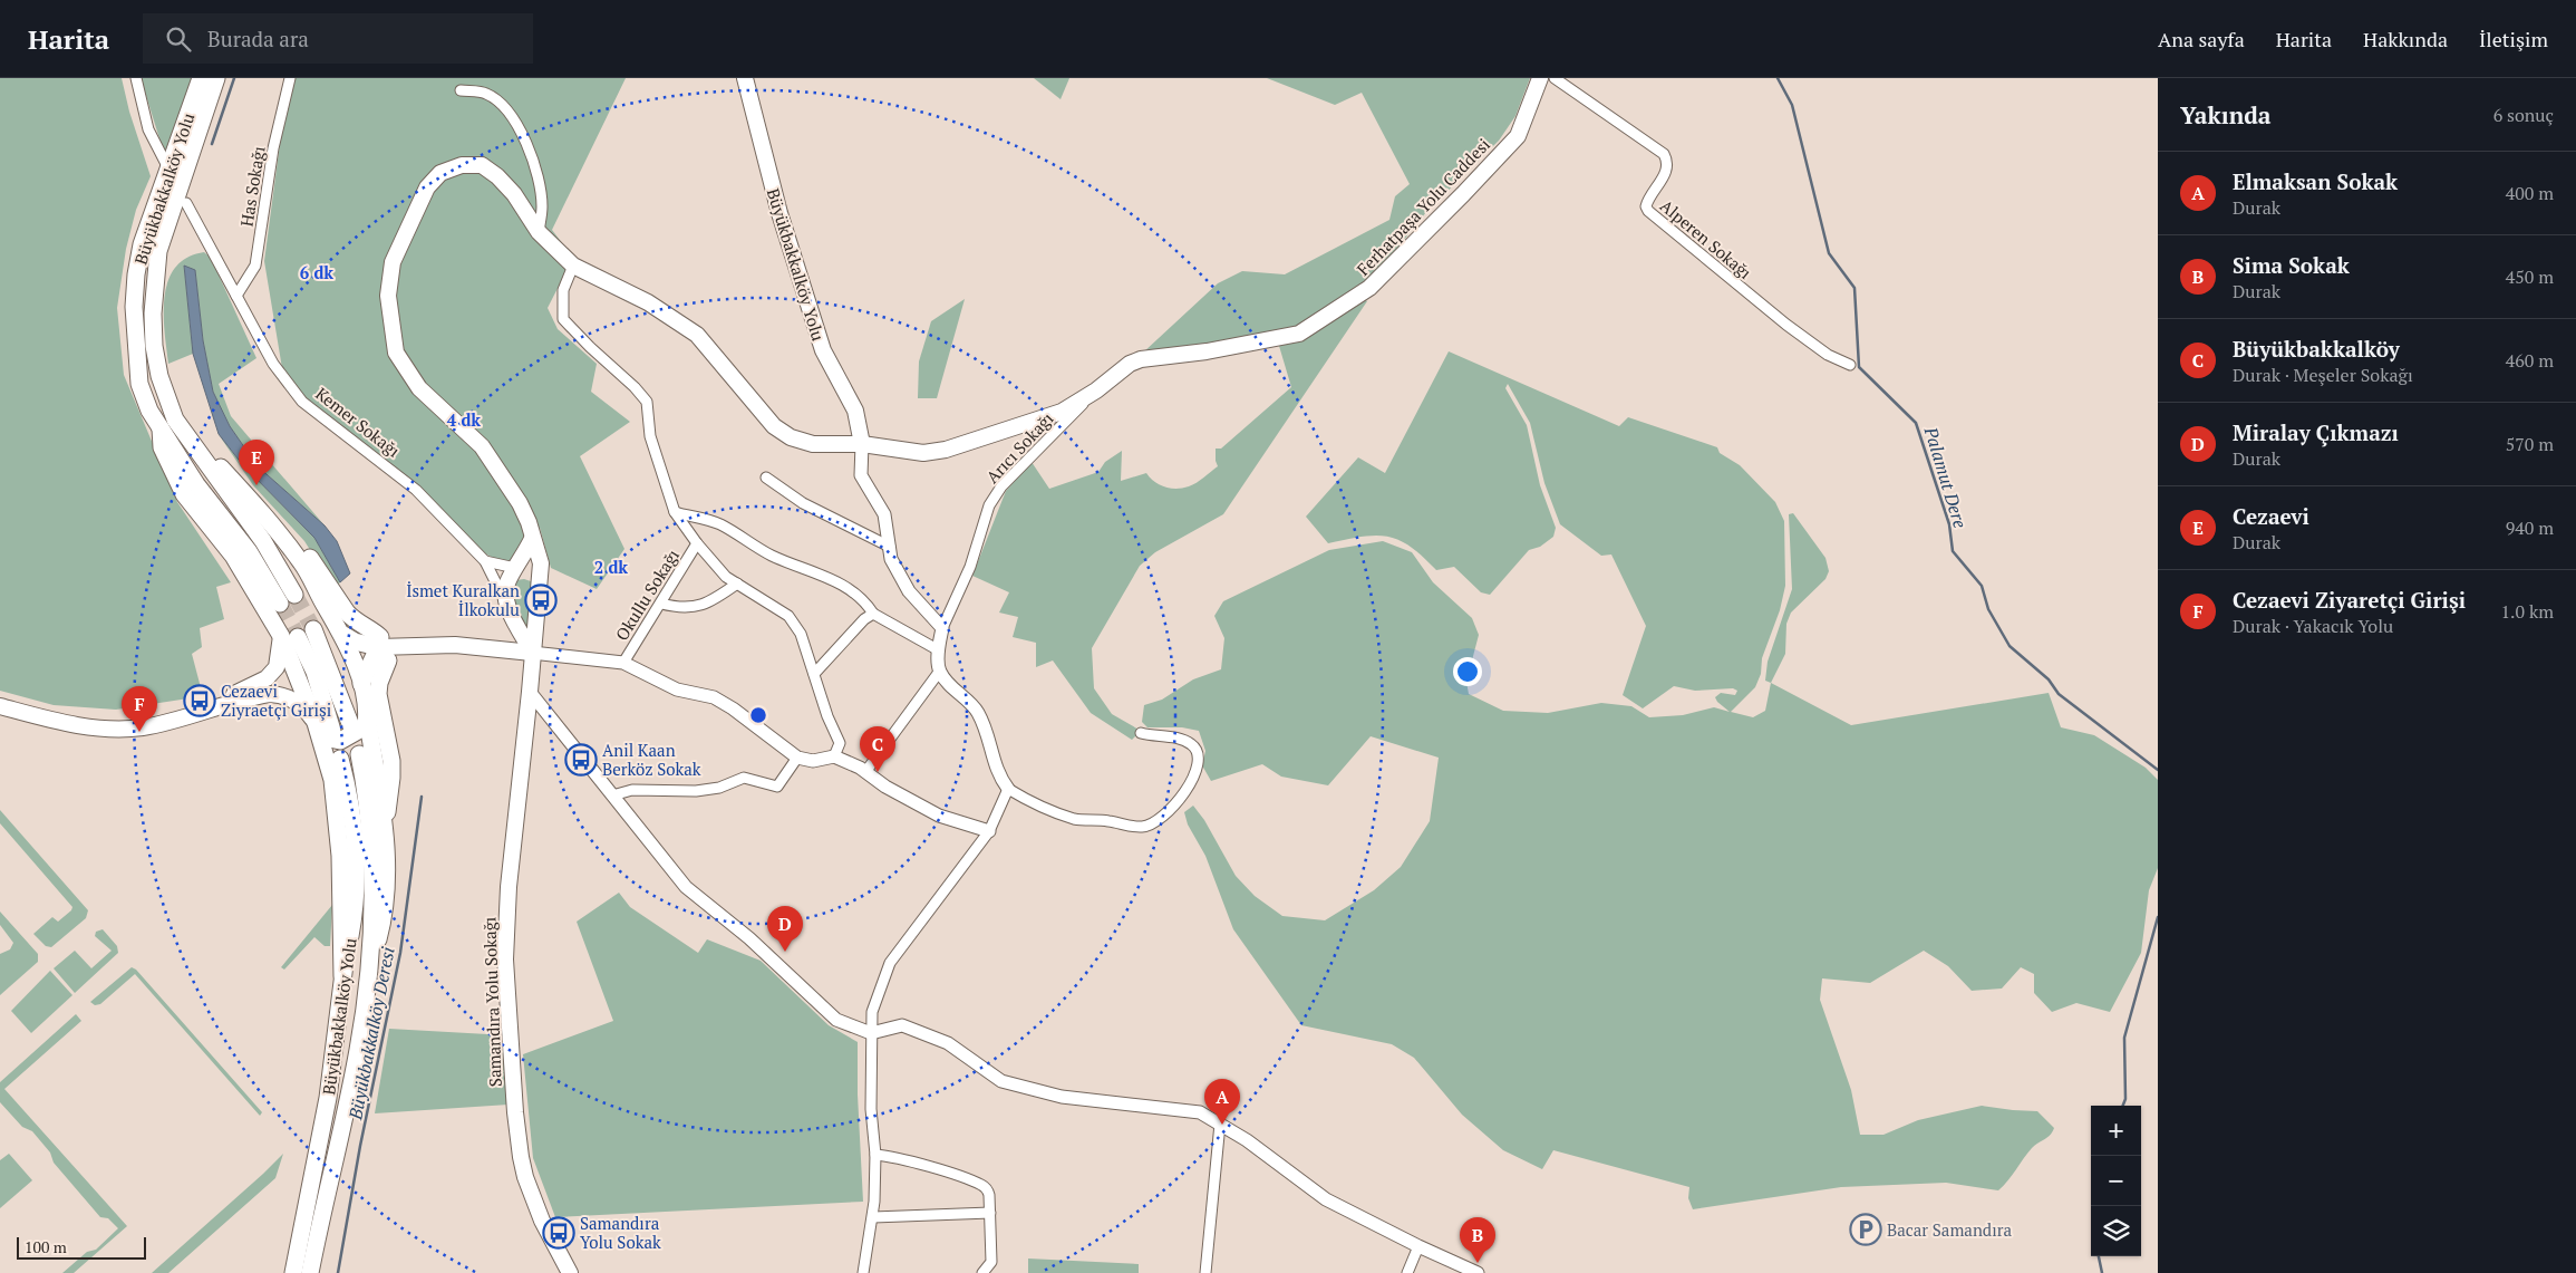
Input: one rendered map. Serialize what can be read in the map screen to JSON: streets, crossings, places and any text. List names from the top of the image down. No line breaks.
{"streets":{"highway":["Büyükbakkalköy Yolu"],"main road":["Ferhatpaşa Yolu Caddesi","Kemer Sokağı","Samandıra Yolu Sokağı"],"street":["Has Sokağı","Alperen Sokağı","Arıcı Sokağı","Okullu Sokağı"]},"crossings":[["Has Sokağı","Kemer Sokağı"],["Büyükbakkalköy Yolu","Ferhatpaşa Yolu Caddesi"],["Ferhatpaşa Yolu Caddesi","Kemer Sokağı"],["Ferhatpaşa Yolu Caddesi","Arıcı Sokağı"],["Ferhatpaşa Yolu Caddesi","Samandıra Yolu Sokağı"],["Kemer Sokağı","Samandıra Yolu Sokağı"]],"water":["Palamut Dere","Büyükbakkalköy Deresi"],"places":{"bus stop":["İsmet Kuralkan İlkokulu","Cezaevi Ziyraetçi Girişi","Anil Kaan Berköz Sokak","Samandıra Yolu Sokak"],"parking":["Bacar Samandıra"]},"scale_bar":"100 m","page":{"header":"Harita","search":"Burada ara","nav":["Ana sayfa","Harita","Hakkında","İletişim"],"heading":["Yakında","6 sonuç"],"list":[{"mark":"A","name":"Elmaksan Sokak","note":"Durak","value":"400 m"},{"mark":"B","name":"Sima Sokak","note":"Durak","value":"450 m"},{"mark":"C","name":"Büyükbakkalköy","note":"Durak · Meşeler Sokağı","value":"460 m"},{"mark":"D","name":"Miralay Çıkmazı","note":"Durak","value":"570 m"},{"mark":"E","name":"Cezaevi","note":"Durak","value":"940 m"},{"mark":"F","name":"Cezaevi Ziyaretçi Girişi","note":"Durak · Yakacık Yolu","value":"1.0 km"}],"pins":["E","F","C","D","A","B"],"map_buttons":["+","−"],"scale":"100 m"},"rings":["6 dk","4 dk","2 dk"]}
